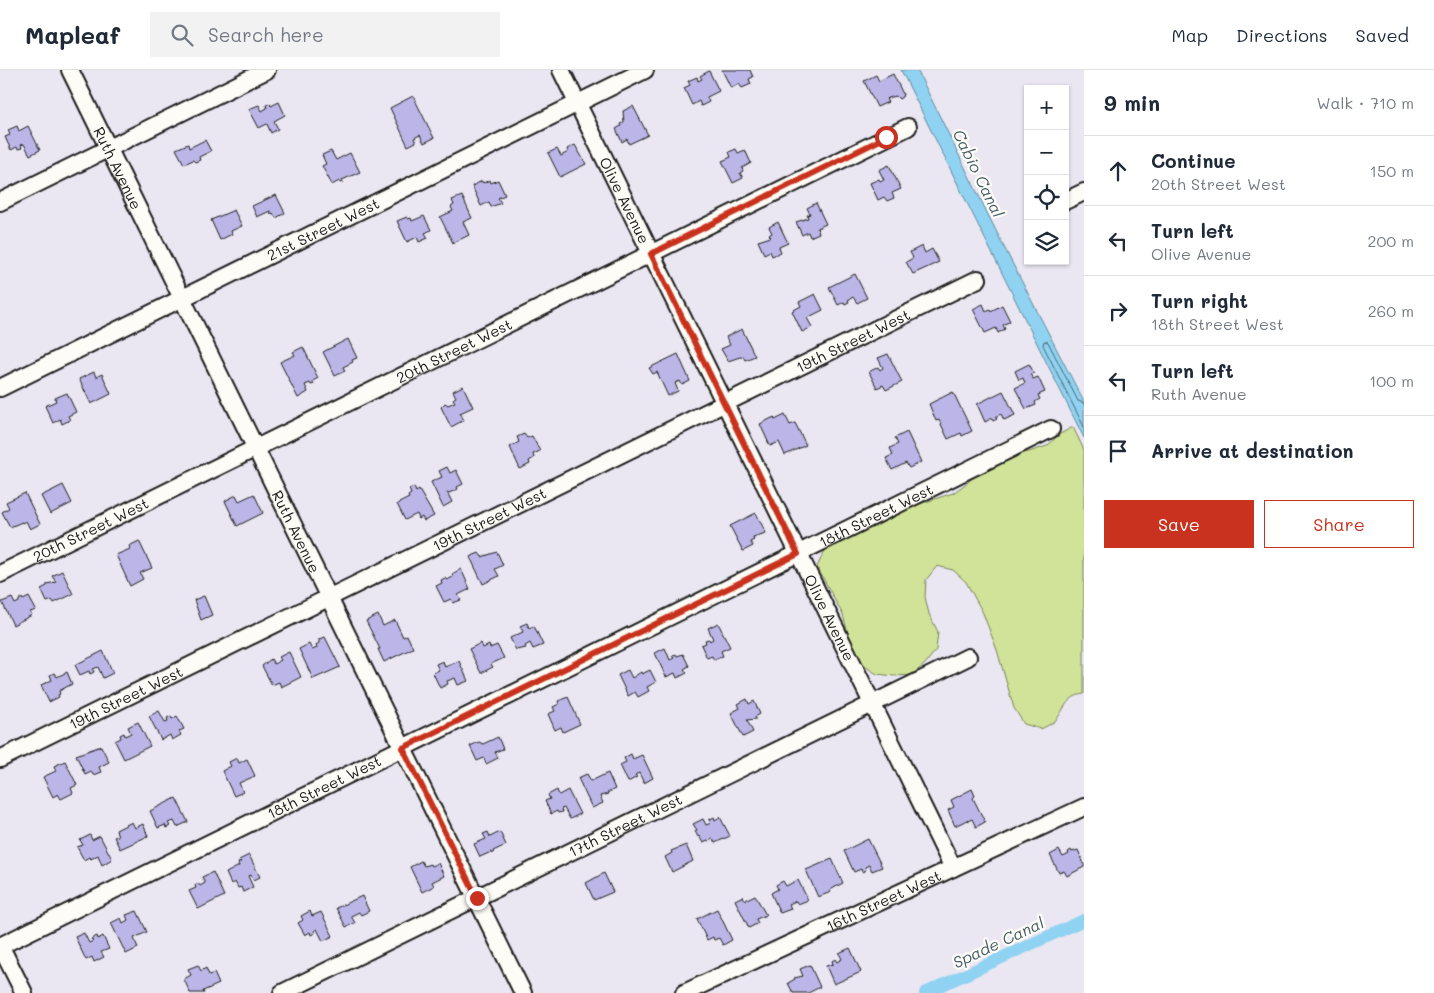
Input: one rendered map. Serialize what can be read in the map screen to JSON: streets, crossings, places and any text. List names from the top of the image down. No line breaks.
{"streets":{"street":["Ruth Avenue","Olive Avenue","21st Street West","19th Street West","20th Street West","18th Street West","17th Street West","16th Street West"]},"crossings":[["Ruth Avenue","21st Street West"],["Ruth Avenue","19th Street West"],["Ruth Avenue","20th Street West"],["Ruth Avenue","18th Street West"],["Ruth Avenue","17th Street West"],["Olive Avenue","21st Street West"],["Olive Avenue","19th Street West"],["Olive Avenue","20th Street West"],["Olive Avenue","18th Street West"],["Olive Avenue","17th Street West"],["Olive Avenue","16th Street West"]],"water":["Cabio Canal","Spade Canal"],"page":{"header":"Mapleaf","search":"Search here","nav":["Map","Directions","Saved"],"heading":["9 min","Walk · 710 m"],"map_buttons":["+","−"],"list":[["Continue","20th Street West","150 m"],["Turn left","Olive Avenue","200 m"],["Turn right","18th Street West","260 m"],["Turn left","Ruth Avenue","100 m"],"Arrive at destination"],"buttons":["Save","Share"]}}
